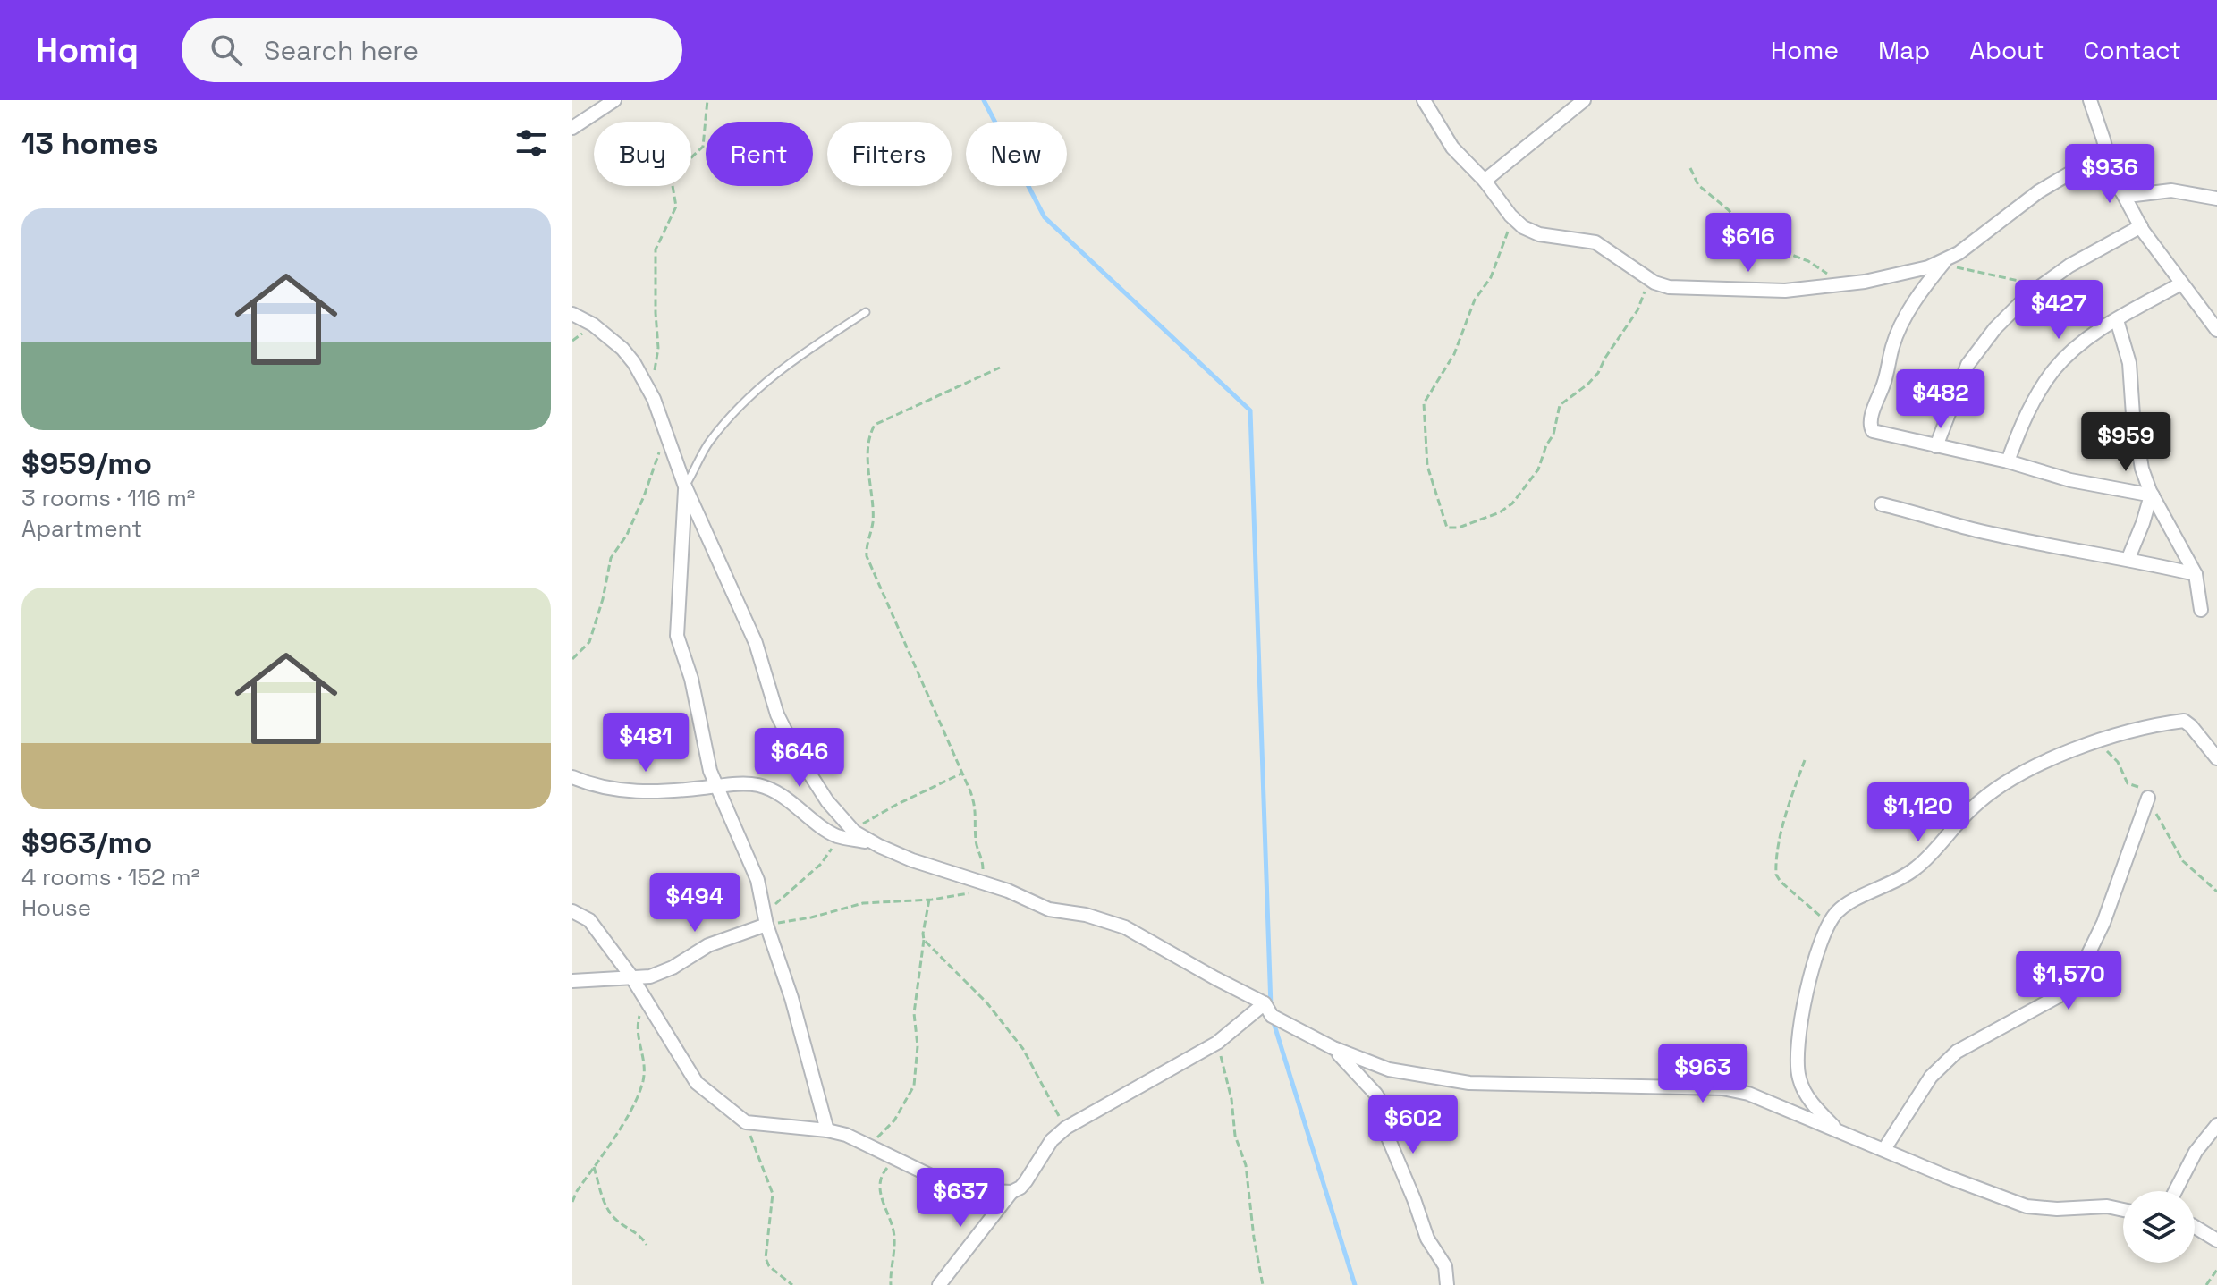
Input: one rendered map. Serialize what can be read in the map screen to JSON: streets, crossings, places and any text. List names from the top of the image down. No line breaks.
{"page":{"header":"Homiq","search":"Search here","nav":["Home","Map","About","Contact"],"heading":"13 homes","chip":["Buy","Rent","Filters","New"],"price":["$936","$616","$427","$482","$959","$481","$646","$1,120","$494","$1,570","$963","$602","$637"],"list":[{"name":"$959/mo","note":"3 rooms · 116 m² · Apartment"},{"name":"$963/mo","note":"4 rooms · 152 m² · House"}]}}
